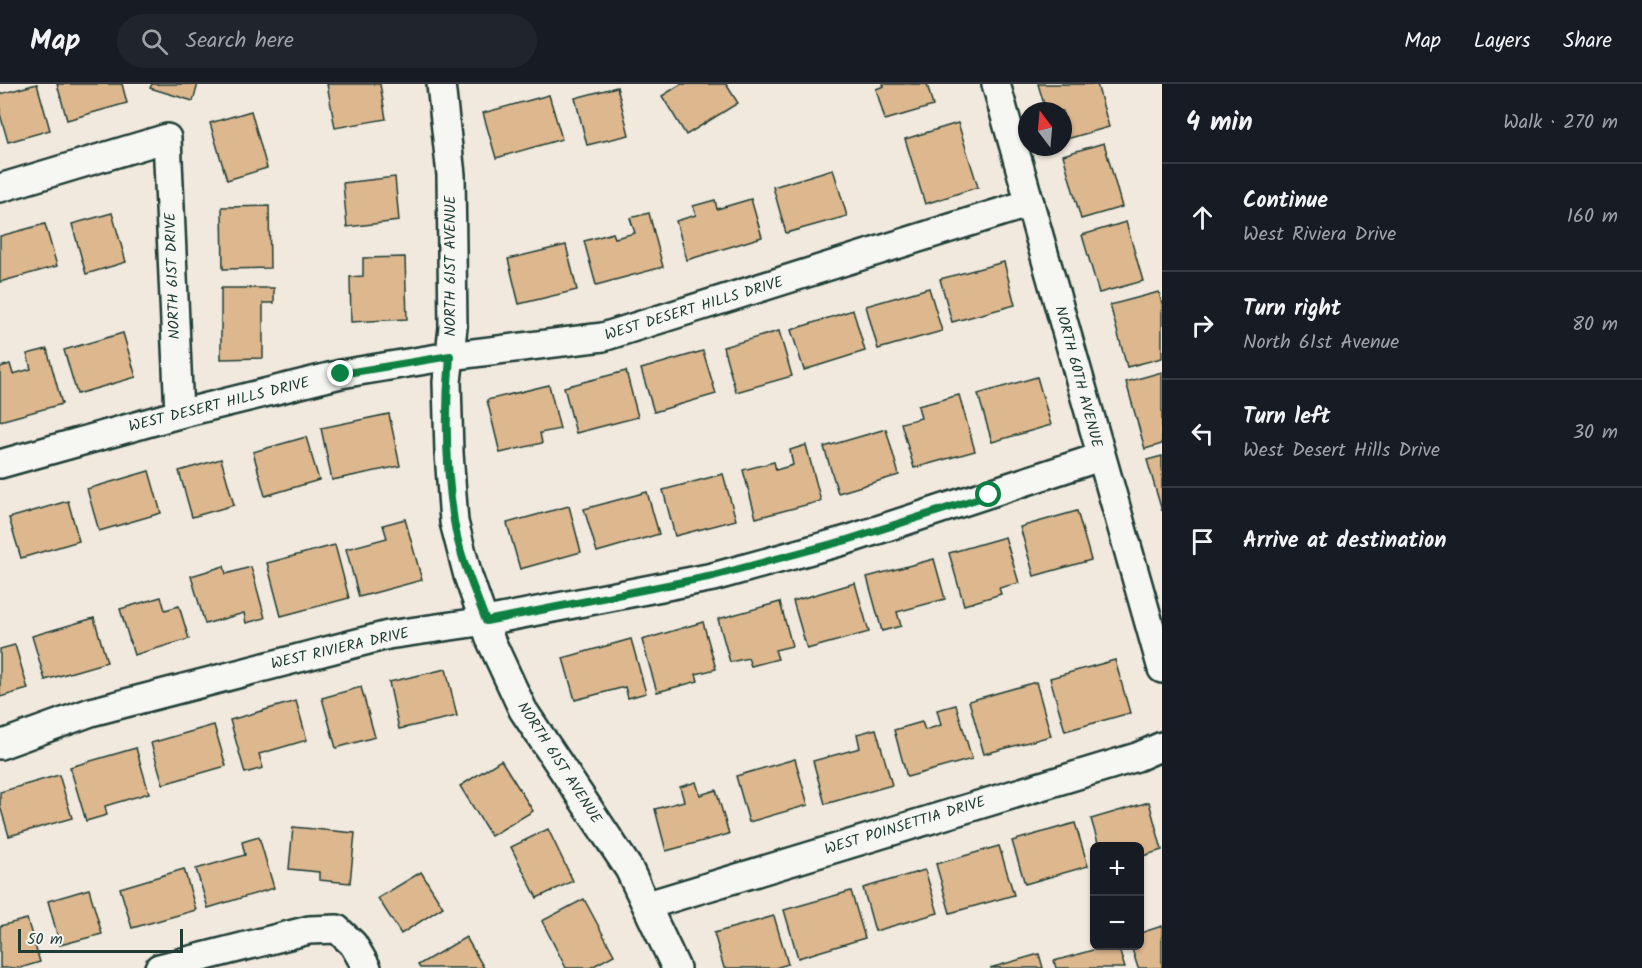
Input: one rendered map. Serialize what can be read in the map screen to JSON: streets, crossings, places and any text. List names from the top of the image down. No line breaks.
{"streets":{"street":["NORTH 61ST AVENUE","NORTH 61ST DRIVE","WEST DESERT HILLS DRIVE","NORTH 60TH AVENUE","WEST RIVIERA DRIVE","WEST POINSETTIA DRIVE"]},"crossings":[["NORTH 61ST AVENUE","WEST DESERT HILLS DRIVE"],["NORTH 61ST AVENUE","WEST RIVIERA DRIVE"],["NORTH 61ST AVENUE","WEST POINSETTIA DRIVE"],["NORTH 61ST DRIVE","WEST DESERT HILLS DRIVE"],["WEST DESERT HILLS DRIVE","NORTH 60TH AVENUE"],["NORTH 60TH AVENUE","WEST RIVIERA DRIVE"]],"scale_bar":"50 m","north":"top","page":{"header":"Map","search":"Search here","nav":["Map","Layers","Share"],"heading":["4 min","Walk · 270 m"],"list":[["Continue","West Riviera Drive","160 m"],["Turn right","North 61st Avenue","80 m"],["Turn left","West Desert Hills Drive","30 m"],"Arrive at destination"],"map_buttons":["+","−"],"scale":"50 m"}}
